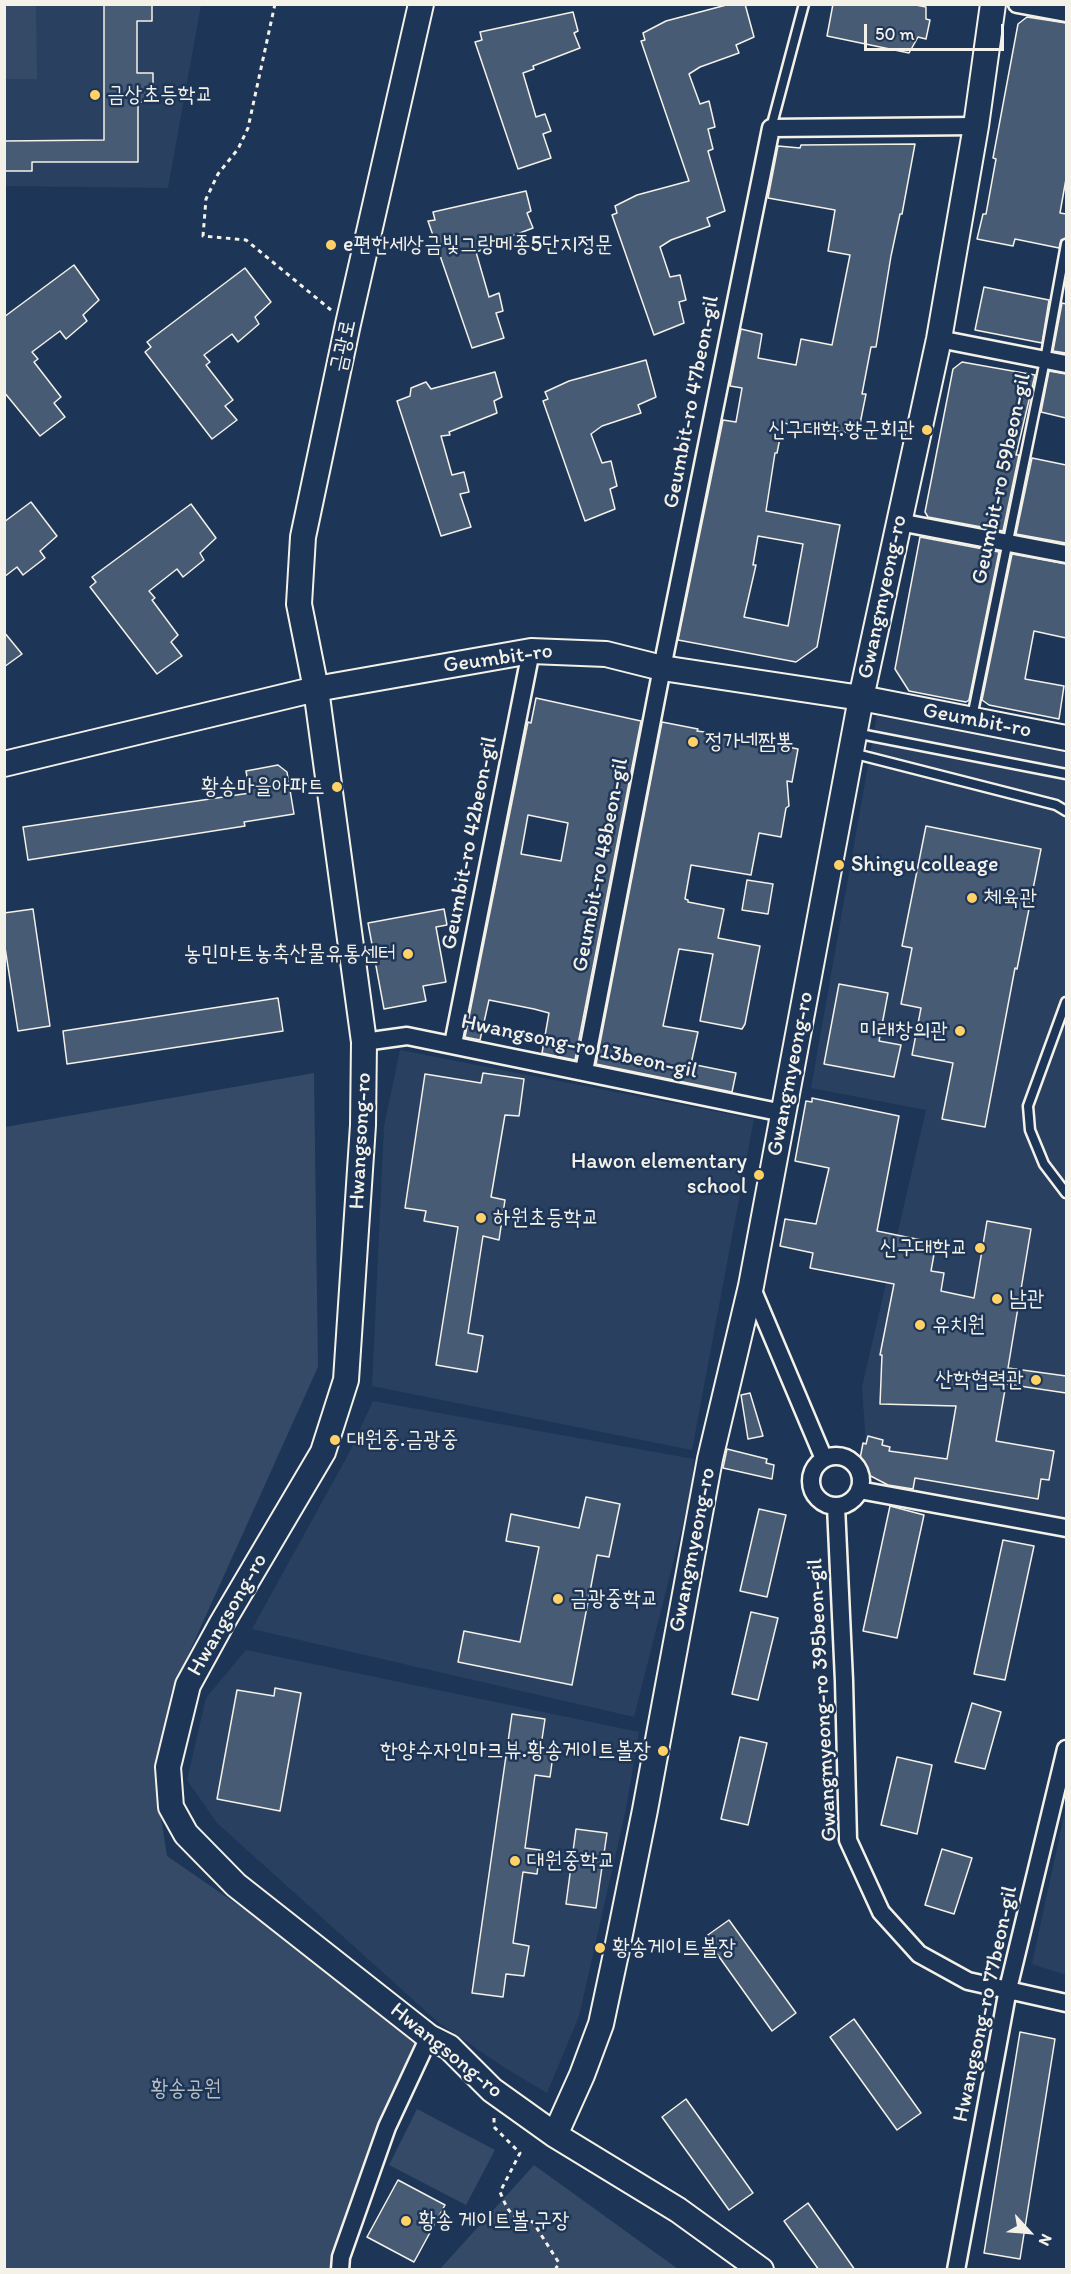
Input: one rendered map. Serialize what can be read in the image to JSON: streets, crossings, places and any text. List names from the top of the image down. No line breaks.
{"streets":{"street":["금광로","Geumbit-ro 47beon-gil","Gwangmyeong-ro","Geumbit-ro","Geumbit-ro 42beon-gil","Geumbit-ro 48beon-gil","Hwangsong-ro 13beon-gil","Hwangsong-ro","Gwangmyeong-ro 395beon-gil","Hwangsong-ro 77beon-gil"],"lane":["Geumbit-ro 59beon-gil"]},"crossings":[["금광로","Geumbit-ro"],["금광로","Hwangsong-ro"],["Geumbit-ro 47beon-gil","Geumbit-ro"],["Geumbit-ro 47beon-gil","Geumbit-ro 48beon-gil"],["Geumbit-ro 59beon-gil","Geumbit-ro"],["Gwangmyeong-ro","Geumbit-ro"],["Gwangmyeong-ro","Hwangsong-ro 13beon-gil"],["Gwangmyeong-ro","Hwangsong-ro"],["Geumbit-ro","Geumbit-ro 42beon-gil"],["Geumbit-ro","Geumbit-ro 48beon-gil"],["Geumbit-ro","Hwangsong-ro"],["Geumbit-ro 42beon-gil","Hwangsong-ro 13beon-gil"],["Geumbit-ro 48beon-gil","Hwangsong-ro 13beon-gil"],["Hwangsong-ro 13beon-gil","Hwangsong-ro"],["Gwangmyeong-ro 395beon-gil","Hwangsong-ro 77beon-gil"]],"parks":["황송공원"],"places":["금상초등학교","e편한세상금빛그랑메종5단지정문","신구대학.향군회관","정가네짬뽕","황송마을아파트","Shingu colleage","체육관","농민마트농축산물유통센터","미래창의관","Hawon elementary school","하원초등학교","신구대학교","남관","유치원","산학협력관","대원중.금광중","금광중학교","한양수자인마크뷰.황송게이트볼장","대원중학교","황송게이트볼장","황송 게이트볼 구장"],"scale_bar":"50 m","north":"bottom right"}
